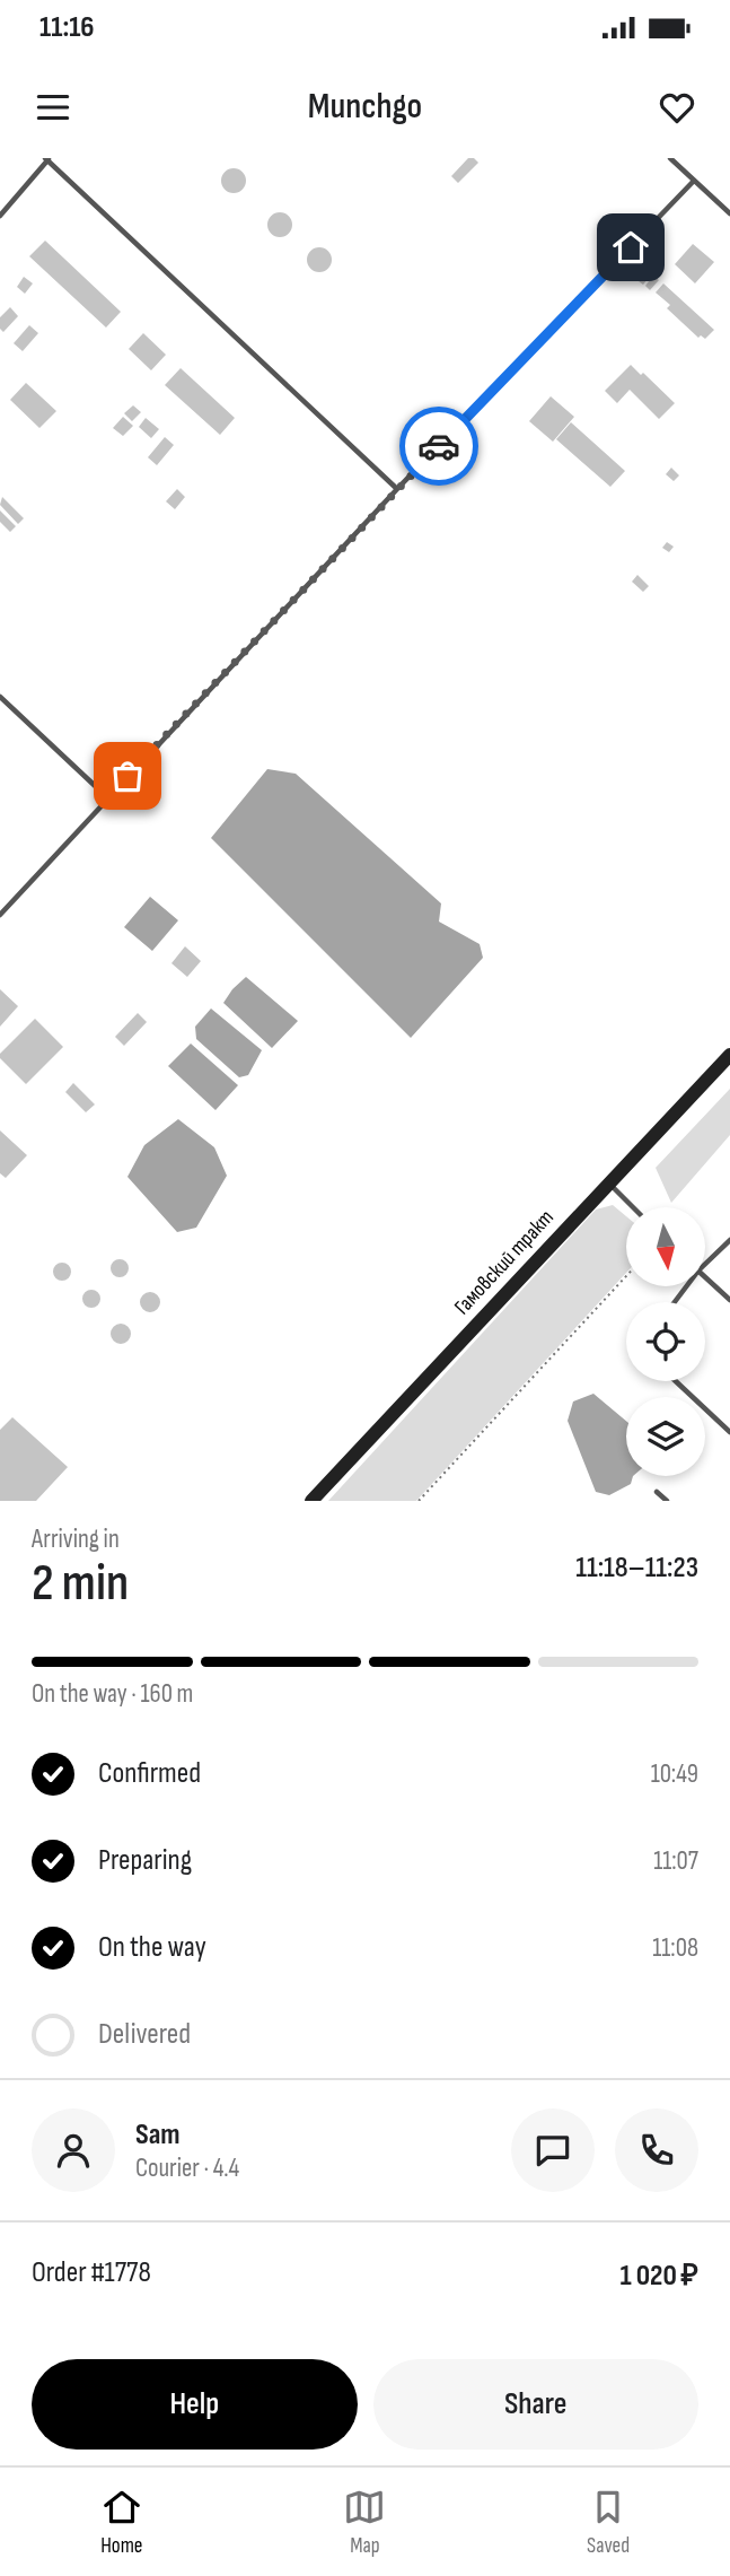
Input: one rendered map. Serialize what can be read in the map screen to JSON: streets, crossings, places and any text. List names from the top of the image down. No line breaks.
{"streets":{"street":["Гамовский тракт"]},"north":"bottom","page":{"status":"11:16","header":"Munchgo","heading":["2 min","Arriving in","11:18–11:23"],"panel":["Sam","Courier · 4.4","Order #1778","1 020 ₽"],"bar":"On the way · 160 m","list":[["Confirmed","10:49"],["Preparing","11:07"],["On the way","11:08"],"Delivered"],"buttons":["Help","Share"],"tabs":["Home","Map","Saved"]}}
